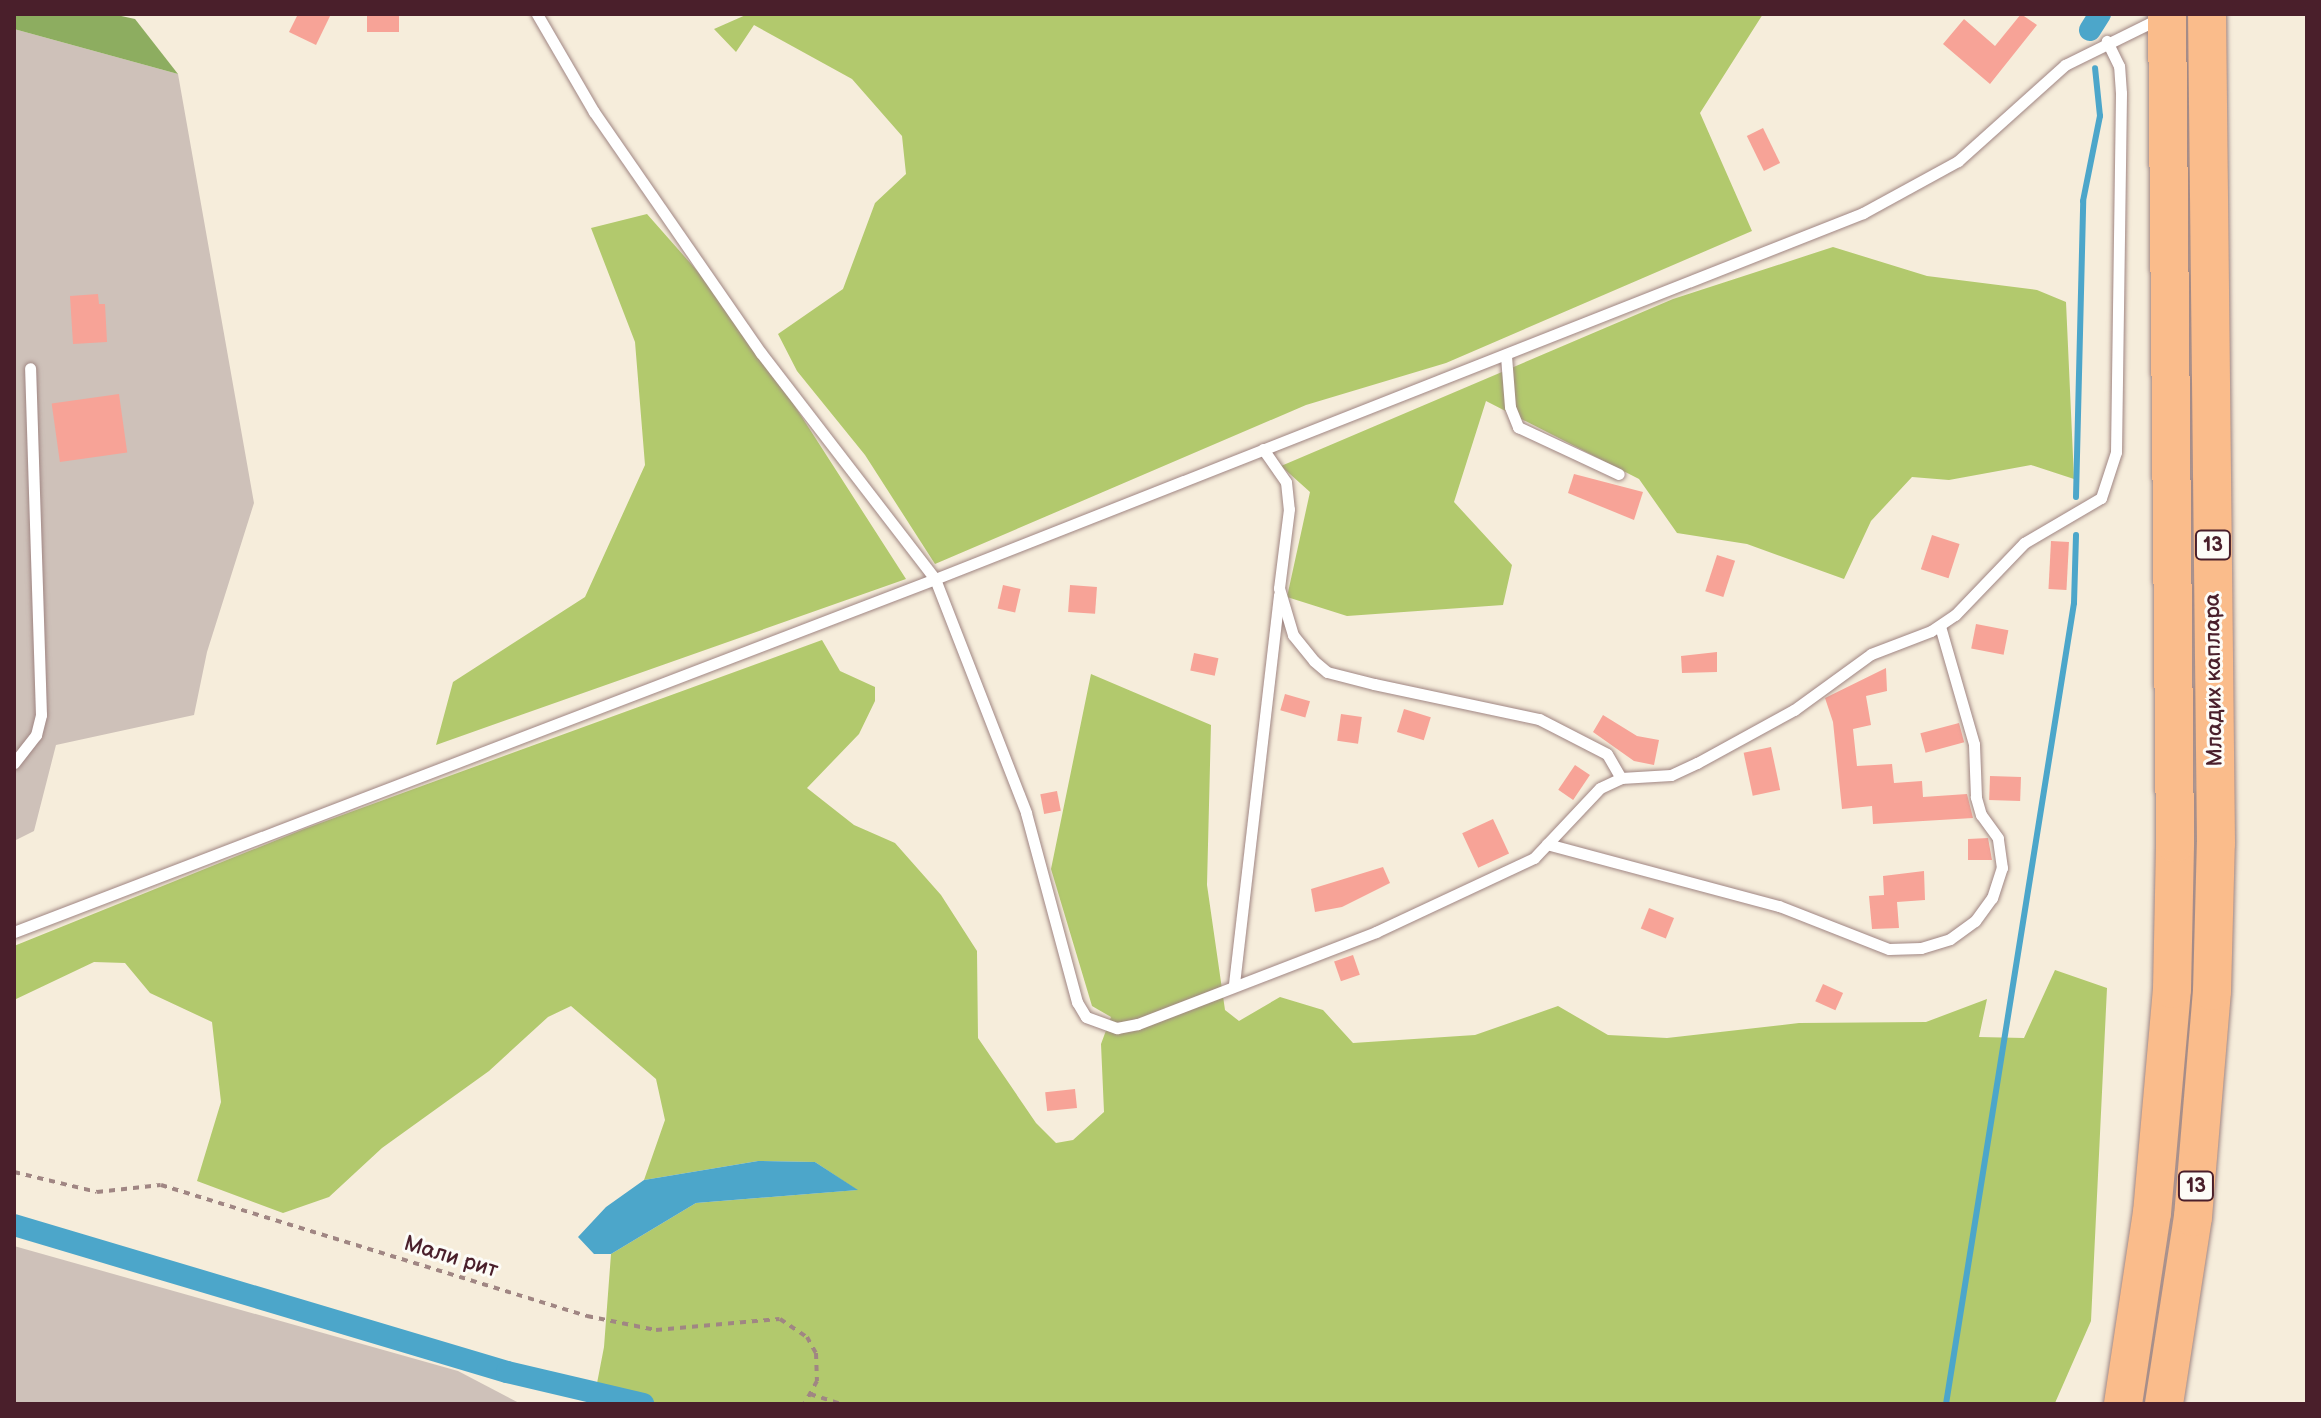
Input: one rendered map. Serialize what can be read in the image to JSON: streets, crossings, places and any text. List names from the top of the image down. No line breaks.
{"streets":{"highway":["13","Младих каплара"],"path":["Мали рит"]},"crossings":[["13","Младих каплара"]]}
